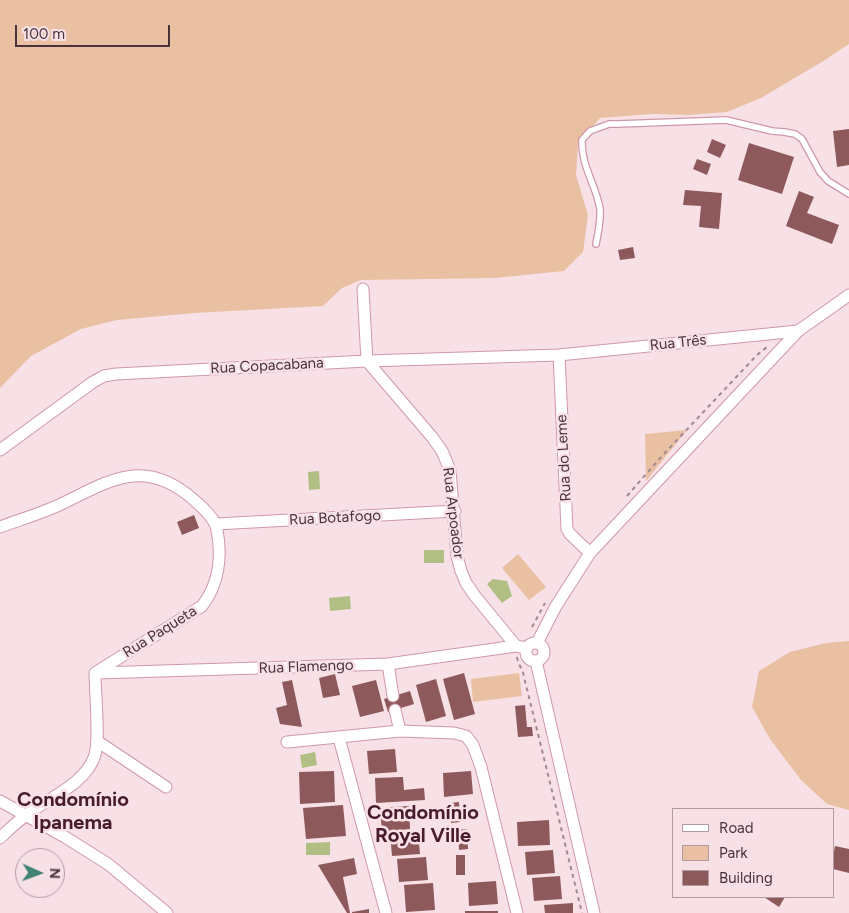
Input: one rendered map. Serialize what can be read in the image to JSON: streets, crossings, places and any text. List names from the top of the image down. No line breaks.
{"streets":{"street":["Rua Três","Rua Copacabana","Rua do Leme","Rua Arpoador","Rua Botafogo","Rua Paqueta","Rua Flamengo"]},"crossings":[["Rua Três","Rua Copacabana"],["Rua Três","Rua do Leme"],["Rua Copacabana","Rua do Leme"],["Rua Copacabana","Rua Arpoador"],["Rua Arpoador","Rua Botafogo"],["Rua Arpoador","Rua Flamengo"],["Rua Botafogo","Rua Paqueta"],["Rua Paqueta","Rua Flamengo"]],"districts":["Condomínio Ipanema","Condomínio Royal Ville"],"legend":["Road","Park","Building"],"scale_bar":"100 m","north":"right"}
